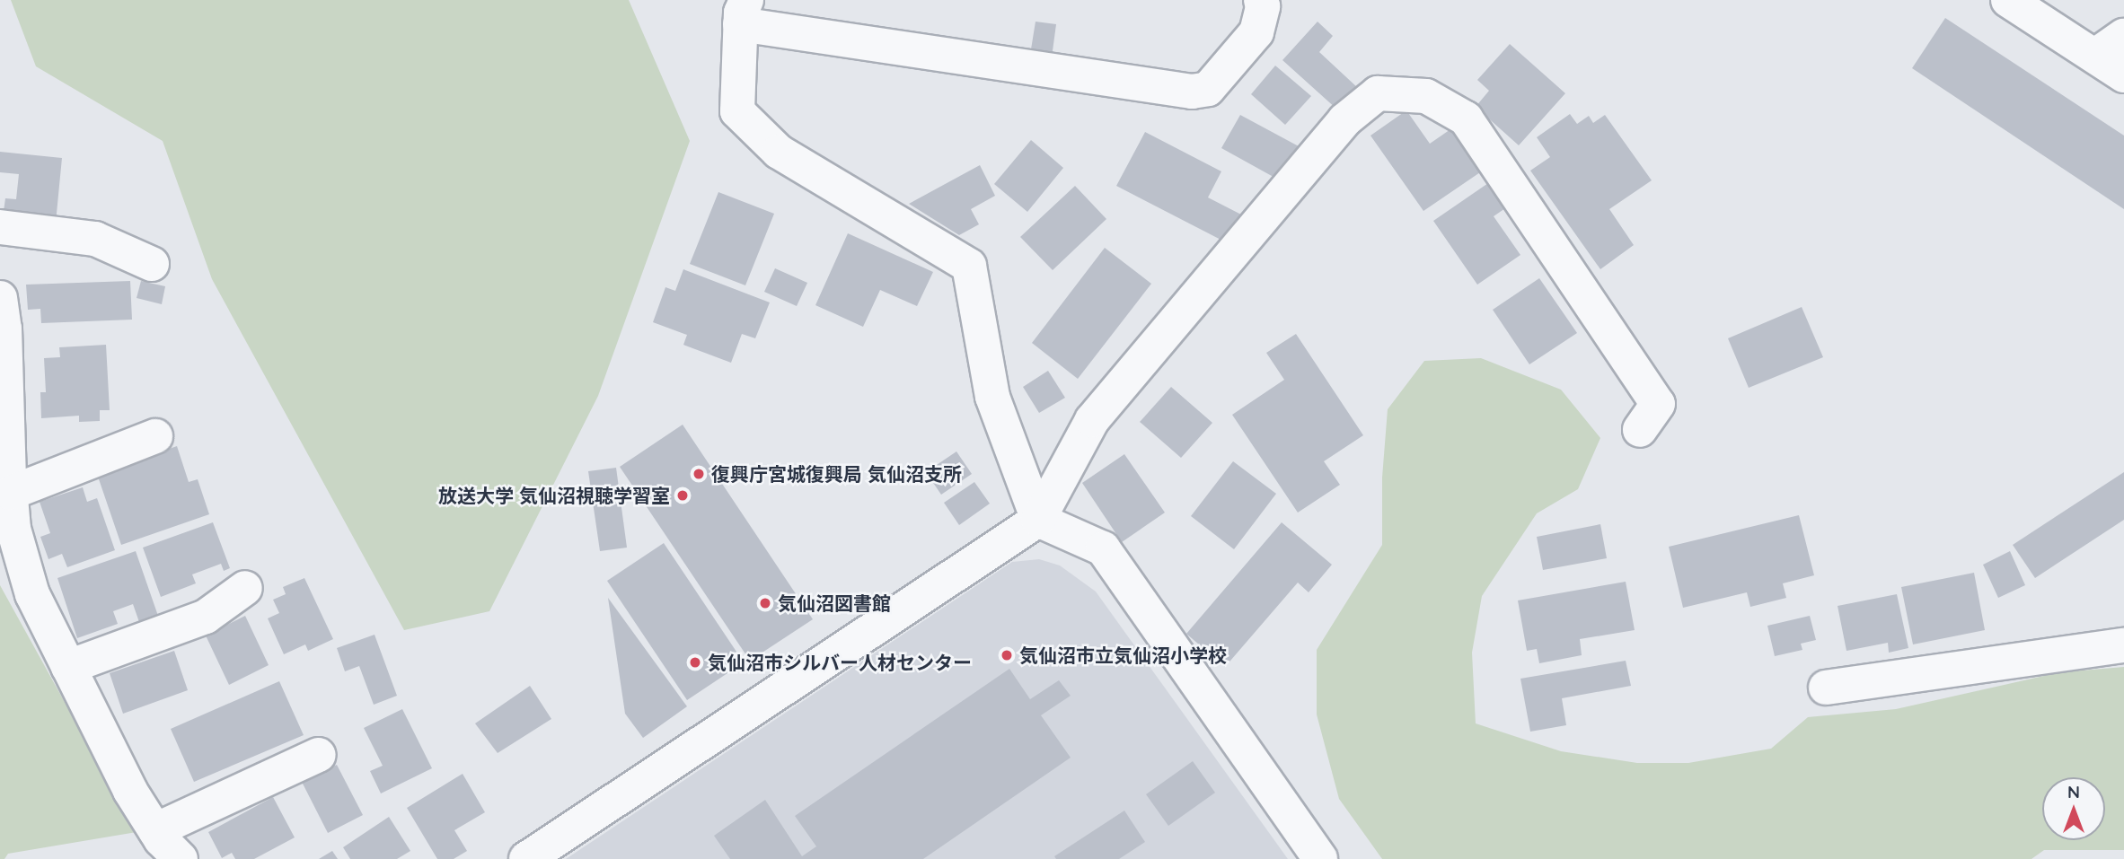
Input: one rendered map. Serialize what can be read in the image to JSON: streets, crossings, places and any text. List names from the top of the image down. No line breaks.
{"places":["復興庁宮城復興局 気仙沼支所","放送大学 気仙沼視聴学習室","気仙沼図書館","気仙沼市立気仙沼小学校","気仙沼市シルバー人材センター"],"north":"top"}
